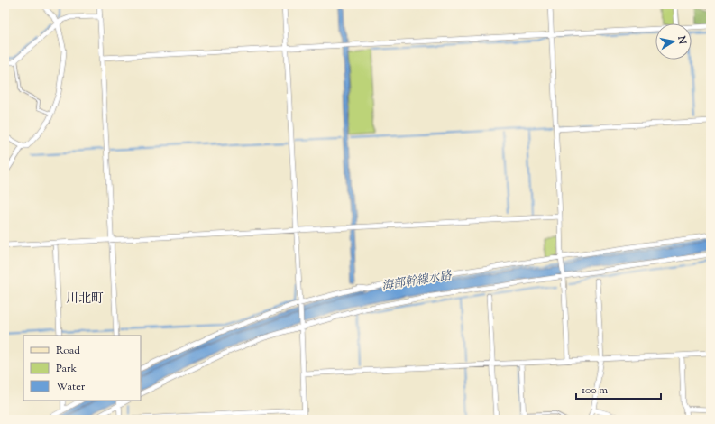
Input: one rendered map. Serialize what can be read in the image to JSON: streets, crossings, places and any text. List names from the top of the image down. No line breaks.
{"districts":["川北町"],"water":["海部幹線水路"],"legend":["Road","Park","Water"],"scale_bar":"100 m","north":"right"}
